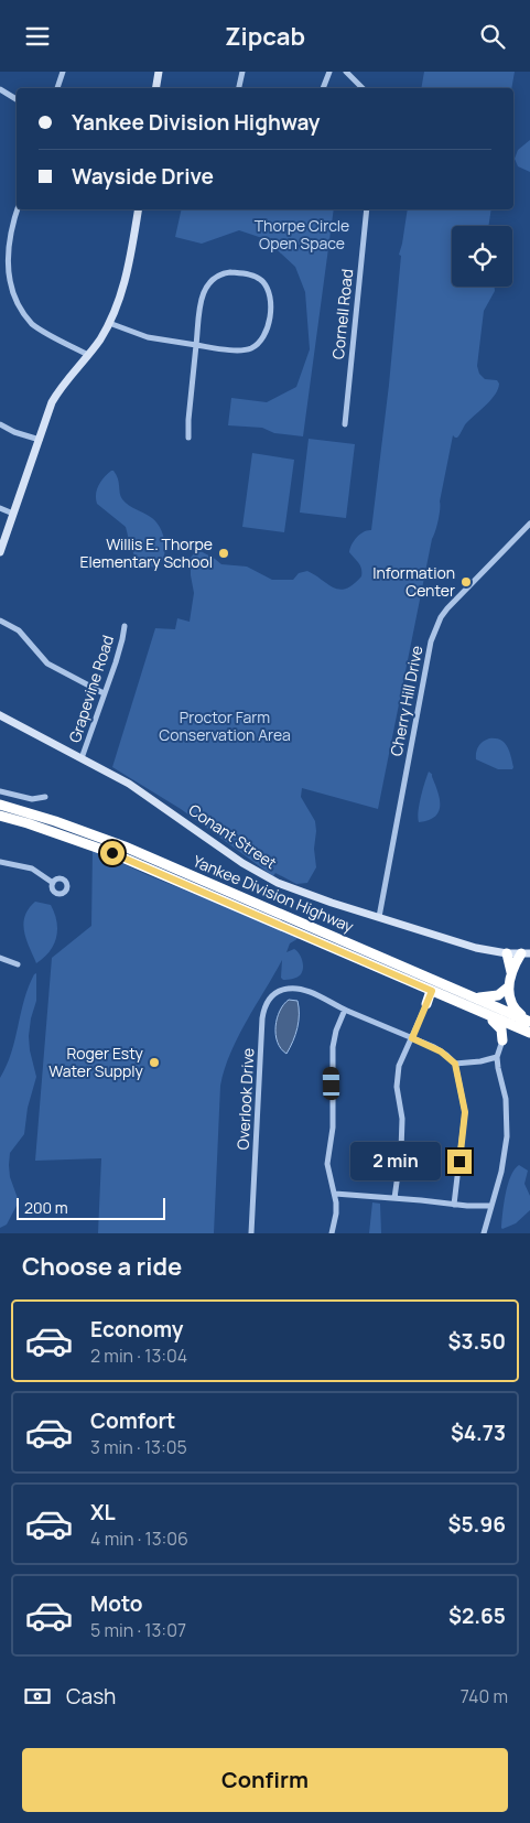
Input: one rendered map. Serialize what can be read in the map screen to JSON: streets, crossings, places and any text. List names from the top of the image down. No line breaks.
{"streets":{"highway":["Yankee Division Highway"],"main road":["Conant Street"],"street":["Cornell Road","Grapevine Road","Cherry Hill Drive","Overlook Drive"]},"crossings":[["Grapevine Road","Conant Street"],["Cherry Hill Drive","Conant Street"]],"parks":["Thorpe Circle Open Space","Proctor Farm Conservation Area"],"places":["Willis E. Thorpe Elementary School","Information Center","Roger Esty Water Supply"],"scale_bar":"200 m","page":{"header":"Zipcab","banner":["Yankee Division Highway","Wayside Drive"],"bubble":"2 min","scale":"200 m","heading":"Choose a ride","list":[{"name":"Economy","note":"2 min · 13:04","value":"$3.50"},{"name":"Comfort","note":"3 min · 13:05","value":"$4.73"},{"name":"XL","note":"4 min · 13:06","value":"$5.96"},{"name":"Moto","note":"5 min · 13:07","value":"$2.65"}],"pay":["Cash","740 m"],"buttons":"Confirm"}}
